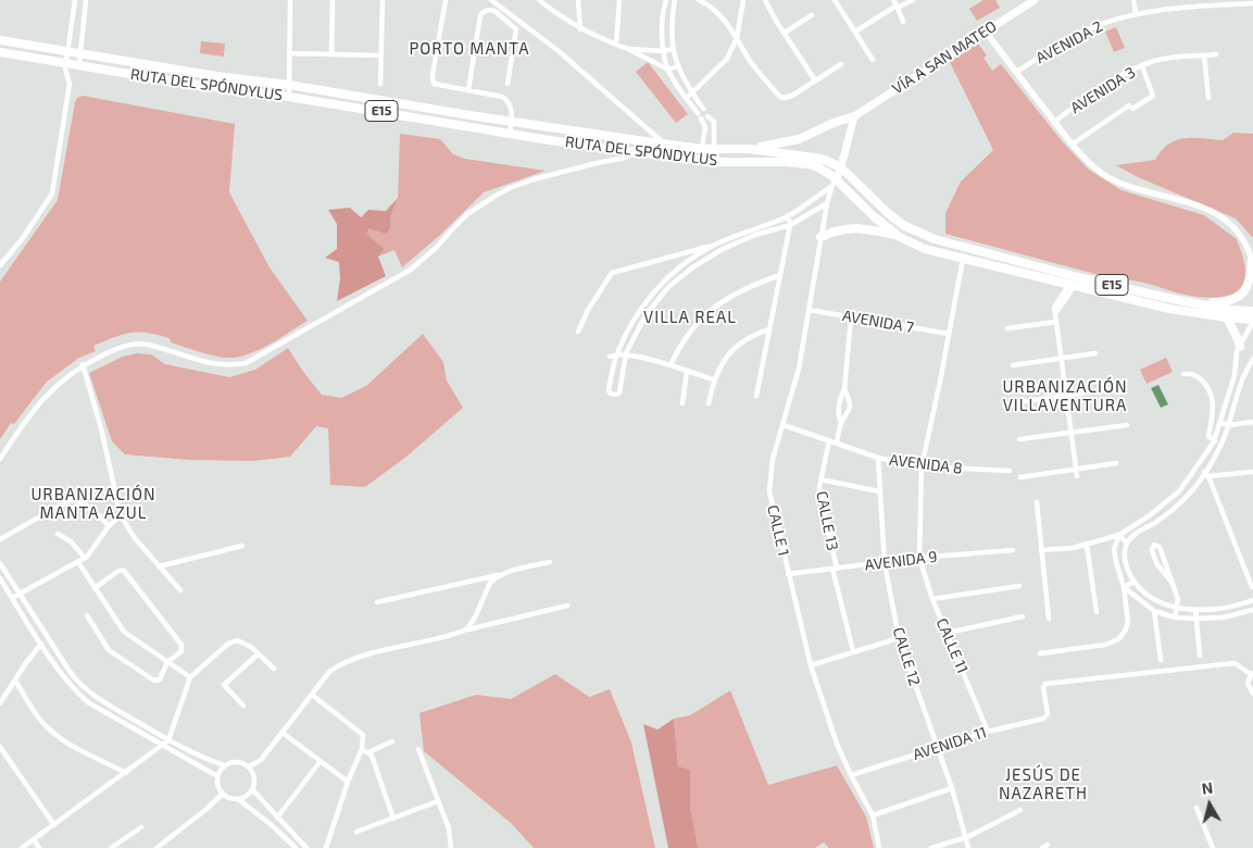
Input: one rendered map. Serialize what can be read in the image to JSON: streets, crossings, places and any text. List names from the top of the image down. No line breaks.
{"streets":{"highway":["RUTA DEL SPÓNDYLUS","E15"],"main road":["VÍA A SAN MATEO"],"street":["AVENIDA 2","AVENIDA 3","AVENIDA 7","AVENIDA 8","CALLE 13","CALLE 1","AVENIDA 9","CALLE 11","CALLE 12","AVENIDA 11"]},"crossings":[["RUTA DEL SPÓNDYLUS","CALLE 1"],["RUTA DEL SPÓNDYLUS","CALLE 11"],["AVENIDA 7","CALLE 1"],["AVENIDA 7","CALLE 11"],["AVENIDA 8","CALLE 13"],["AVENIDA 8","CALLE 1"],["AVENIDA 8","CALLE 11"],["AVENIDA 8","CALLE 12"],["CALLE 13","AVENIDA 9"],["CALLE 1","AVENIDA 9"],["CALLE 1","AVENIDA 11"],["AVENIDA 9","CALLE 11"],["AVENIDA 9","CALLE 12"],["CALLE 11","AVENIDA 11"],["CALLE 12","AVENIDA 11"]],"districts":["PORTO MANTA","VILLA REAL","URBANIZACIÓN VILLAVENTURA","URBANIZACIÓN MANTA AZUL","JESÚS DE NAZARETH"],"north":"top"}
